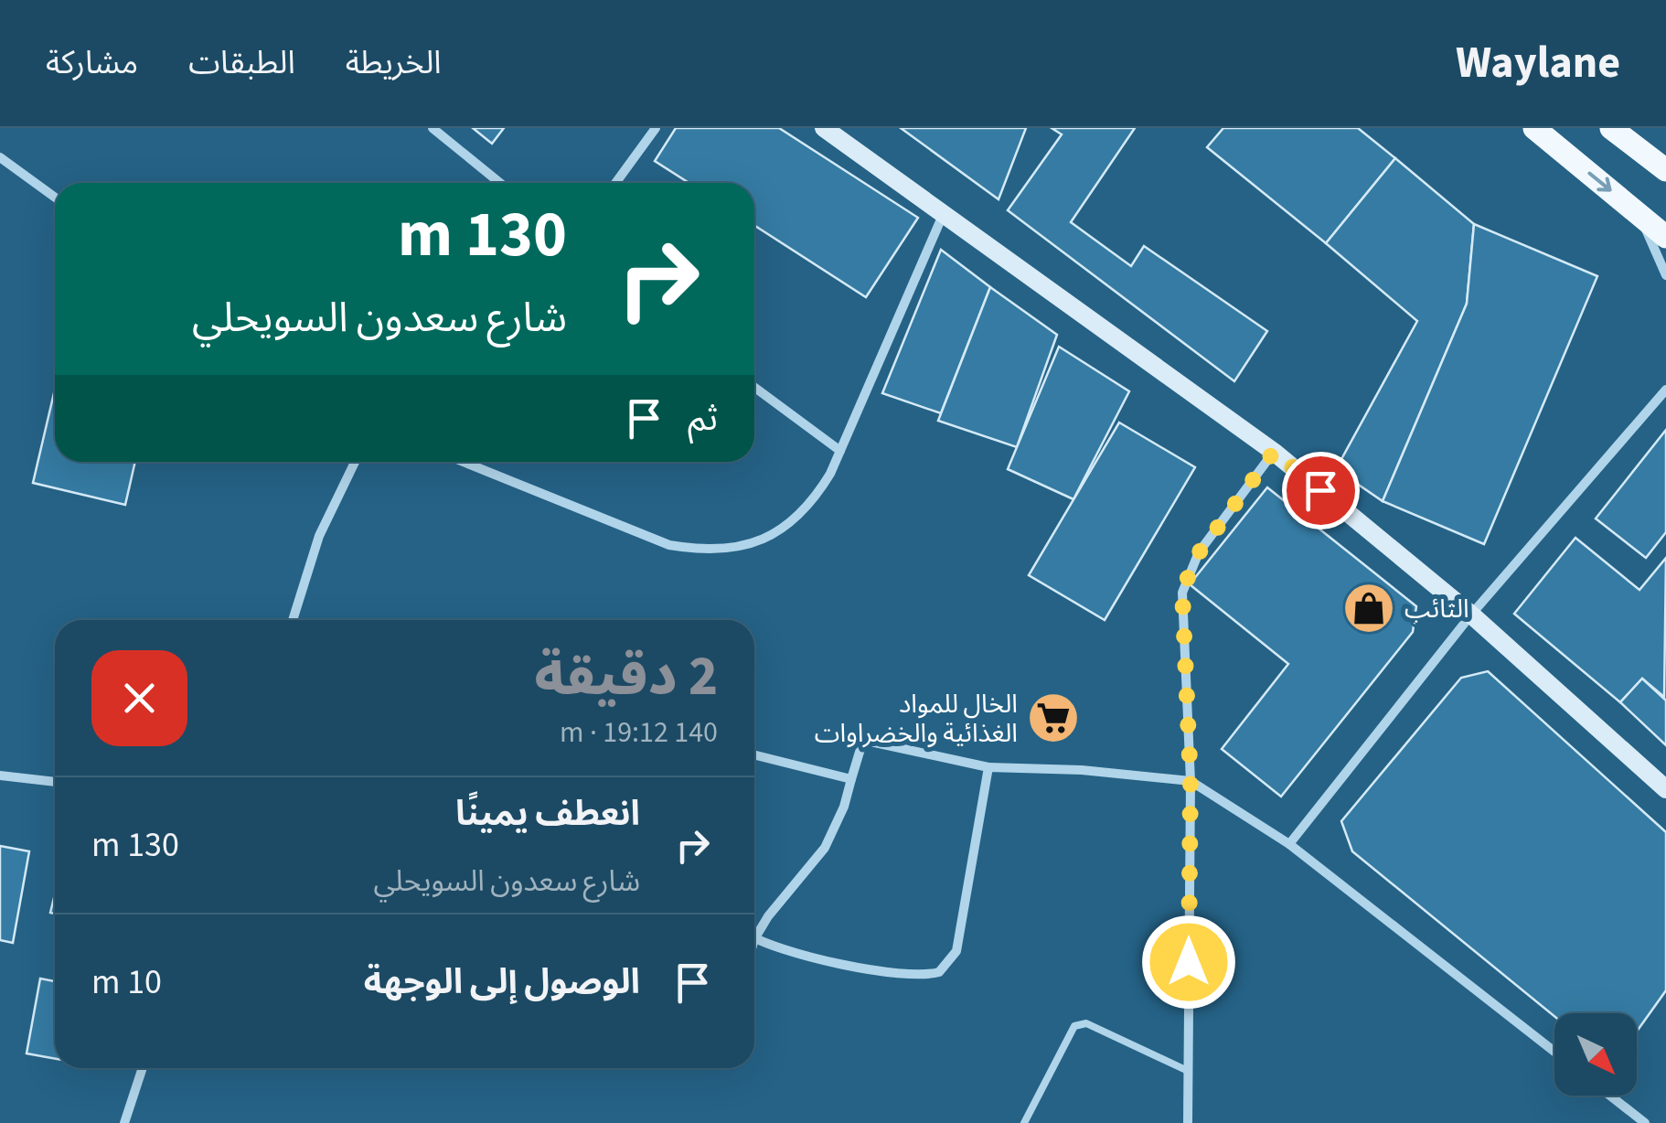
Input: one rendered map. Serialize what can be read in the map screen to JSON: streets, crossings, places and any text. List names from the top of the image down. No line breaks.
{"places":{"shop":["التائب"],"supermarket":["الخال للمواد الغذائية والخضراوات"]},"north":"bottom right","page":{"header":"Waylane","nav":["الخريطة","الطبقات","مشاركة"],"turn":["130 m","شارع سعدون السويحلي"],"then":"ثم","heading":["2 دقيقة","140 m · 19:12"],"list":[{"name":"انعطف يمينًا","note":"شارع سعدون السويحلي","value":"130 m"},{"name":"الوصول إلى الوجهة","value":"10 m"}]}}
